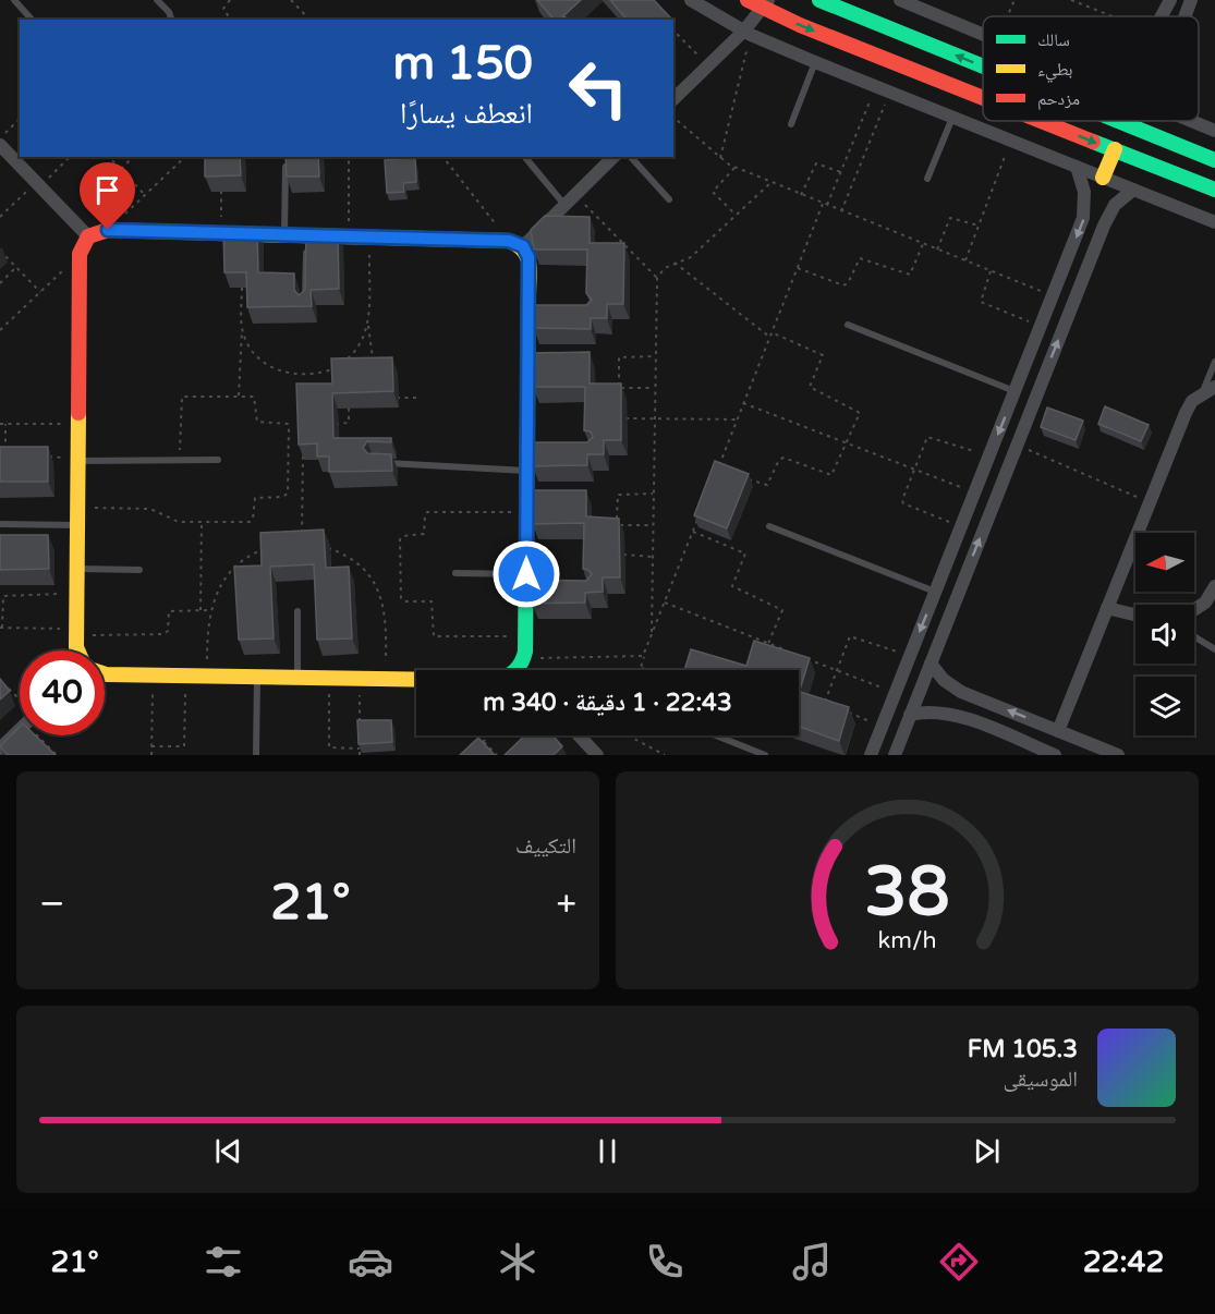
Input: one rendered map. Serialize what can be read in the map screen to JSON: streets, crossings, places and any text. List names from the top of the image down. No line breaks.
{"legend":["سالك","بطيء","مزدحم"],"north":"left","page":{"turn":["150 m","انعطف يسارًا"],"limit":"40","trip":"22:43 · 1 دقيقة · 340 m","tile":"التكييف","heat":["−","21°","+"],"song":["105.3 FM","الموسيقى"],"tabs":["22:42","21°"],"gauge":["38","km/h"]}}
